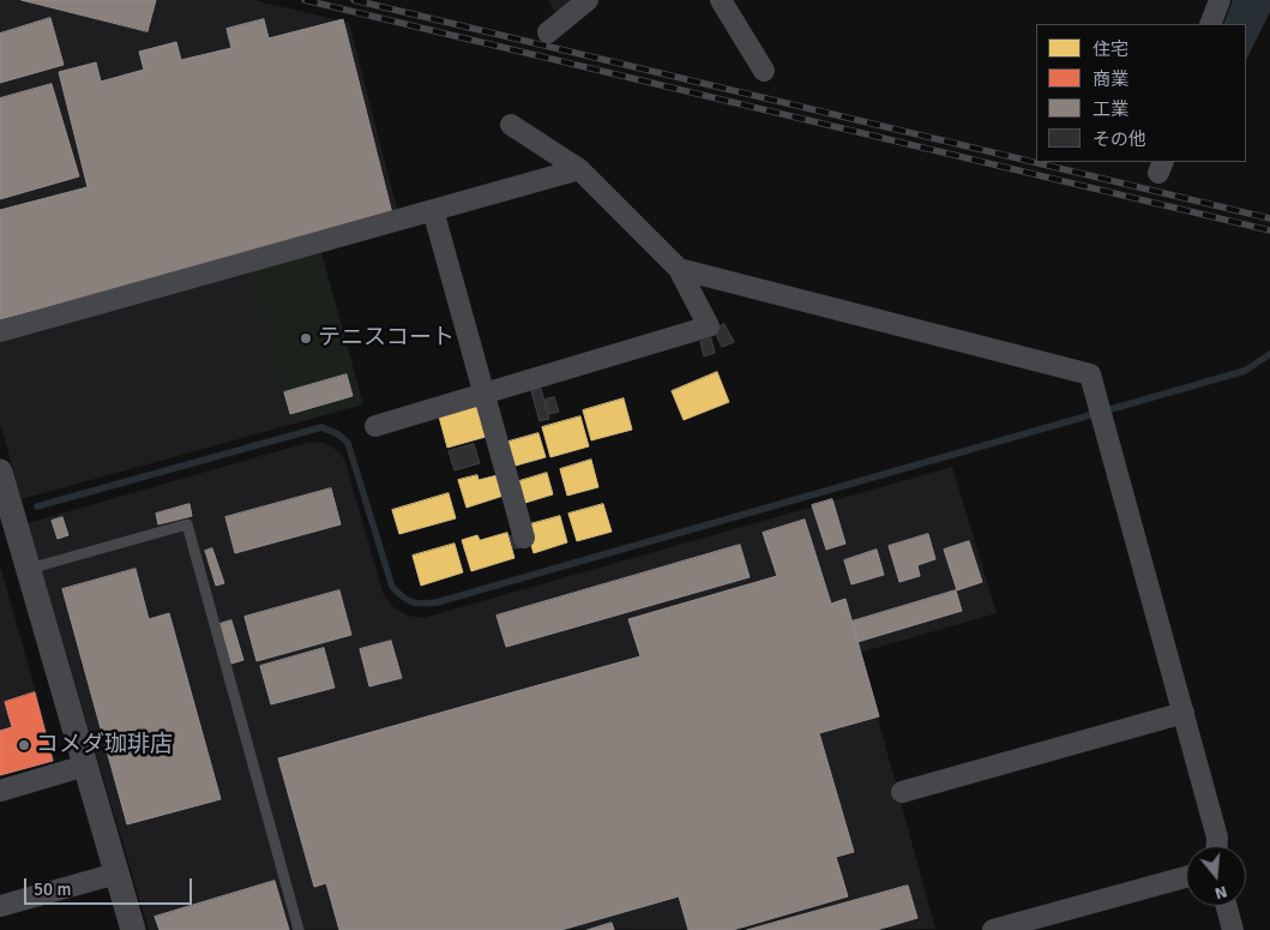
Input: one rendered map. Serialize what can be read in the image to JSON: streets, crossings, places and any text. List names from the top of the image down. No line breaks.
{"places":["テニスコート","コメダ珈琲店"],"legend":["住宅","商業","工業","その他"],"scale_bar":"50 m","north":"bottom"}
